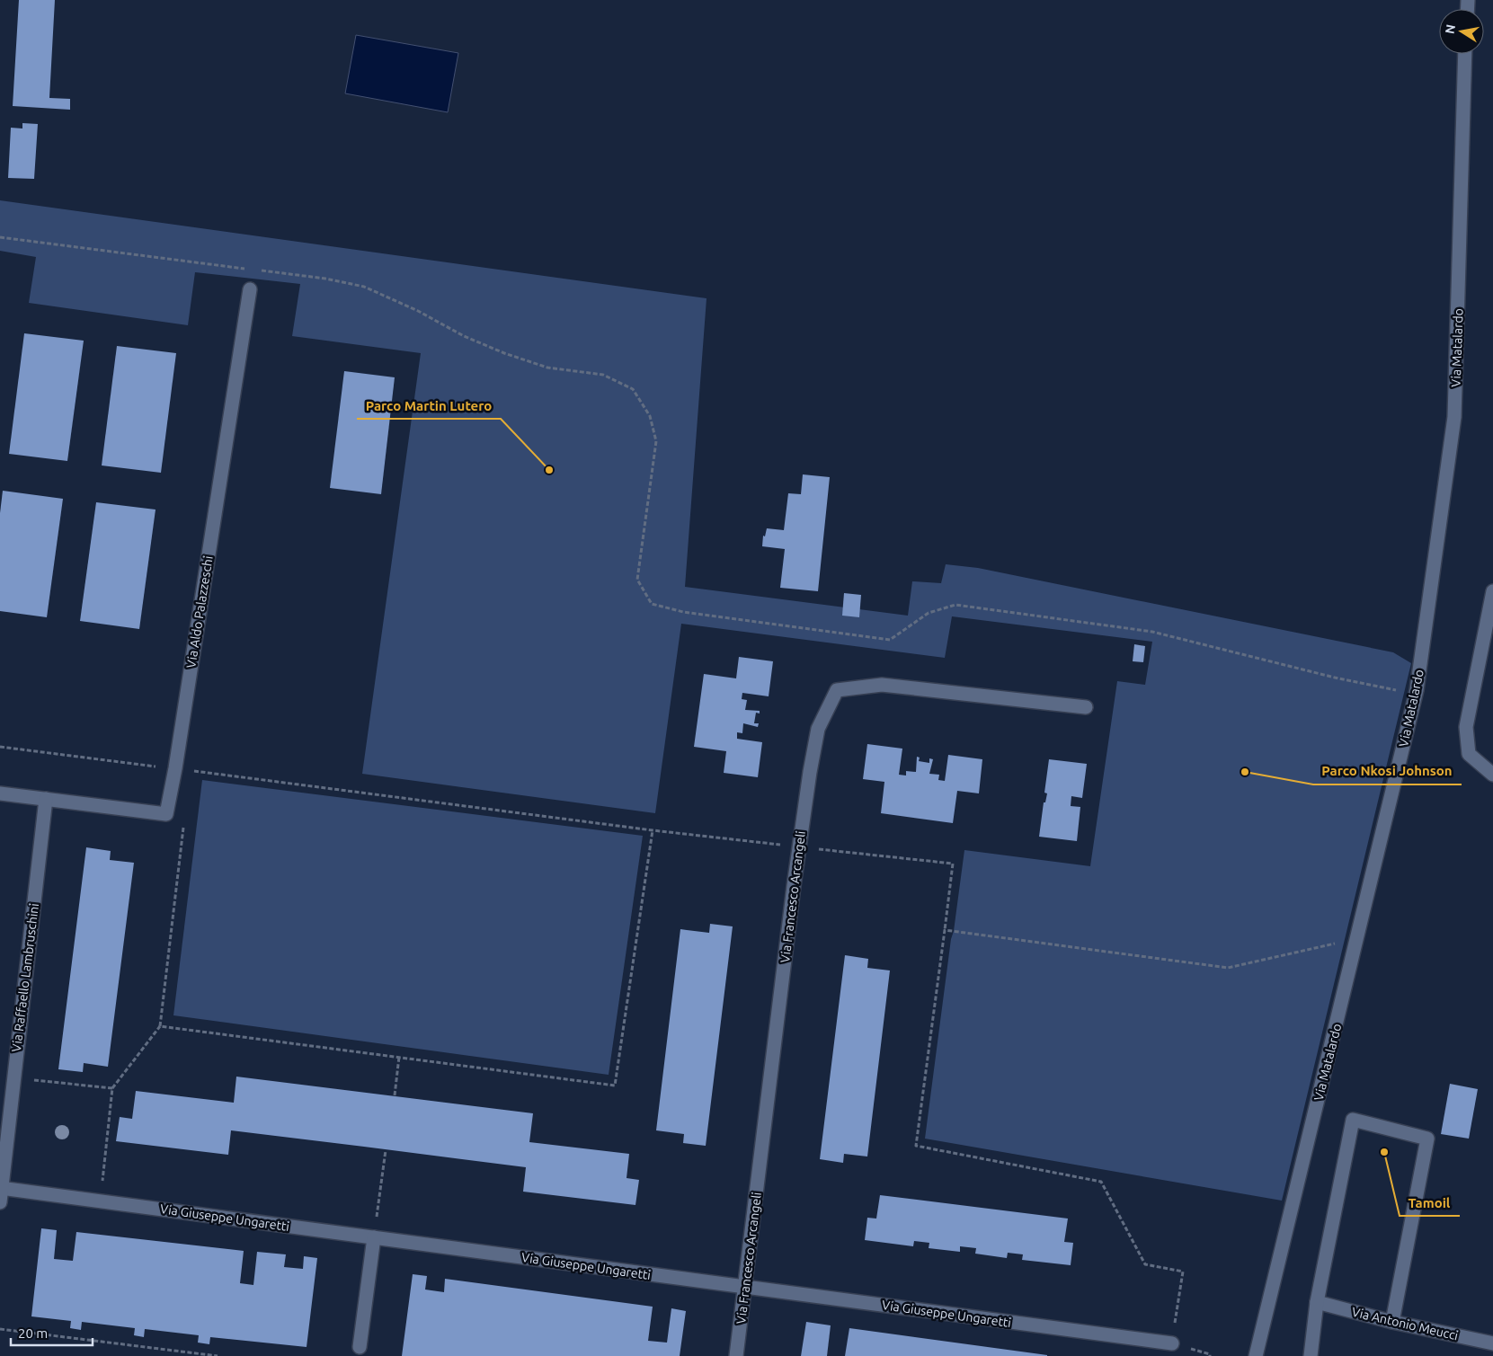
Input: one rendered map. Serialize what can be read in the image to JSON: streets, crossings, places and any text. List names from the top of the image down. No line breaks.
{"streets":{"street":["Via Matalardo","Via Aldo Palazzeschi","Via Francesco Arcangeli","Via Raffaello Lambruschini","Via Giuseppe Ungaretti","Via Antonio Meucci"]},"crossings":[["Via Aldo Palazzeschi","Via Raffaello Lambruschini"],["Via Francesco Arcangeli","Via Giuseppe Ungaretti"],["Via Raffaello Lambruschini","Via Giuseppe Ungaretti"]],"places":["Parco Martin Lutero","Parco Nkosi Johnson","Tamoil"],"scale_bar":"20 m","north":"left"}
